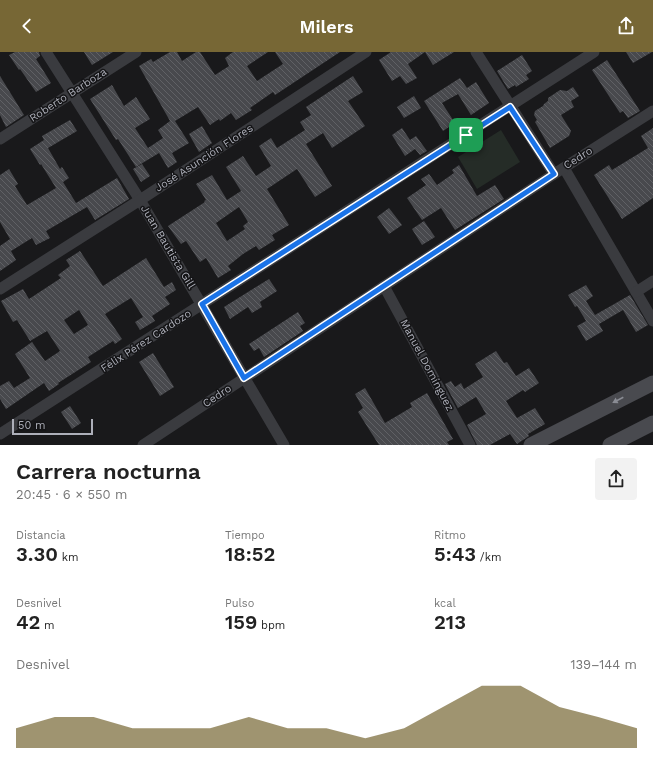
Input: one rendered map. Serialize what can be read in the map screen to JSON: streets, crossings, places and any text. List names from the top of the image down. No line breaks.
{"streets":{"street":["Roberto Barboza","José Asunción Flores","Cedro","Juan Bautista Gill","Félix Pérez Cardozo","Manuel Domínguez"]},"crossings":[["Roberto Barboza","Juan Bautista Gill"],["José Asunción Flores","Juan Bautista Gill"],["Cedro","Juan Bautista Gill"],["Cedro","Manuel Domínguez"],["Juan Bautista Gill","Félix Pérez Cardozo"]],"scale_bar":"50 m","page":{"header":"Milers","scale":"50 m","heading":["Carrera nocturna","20:45 · 6 × 550 m"],"stats":[["Distancia","3.30 km"],["Tiempo","18:52"],["Ritmo","5:43 /km"],["Desnivel","42 m"],["Pulso","159 bpm"],["kcal","213"]],"chart":["Desnivel","139–144 m"]}}
